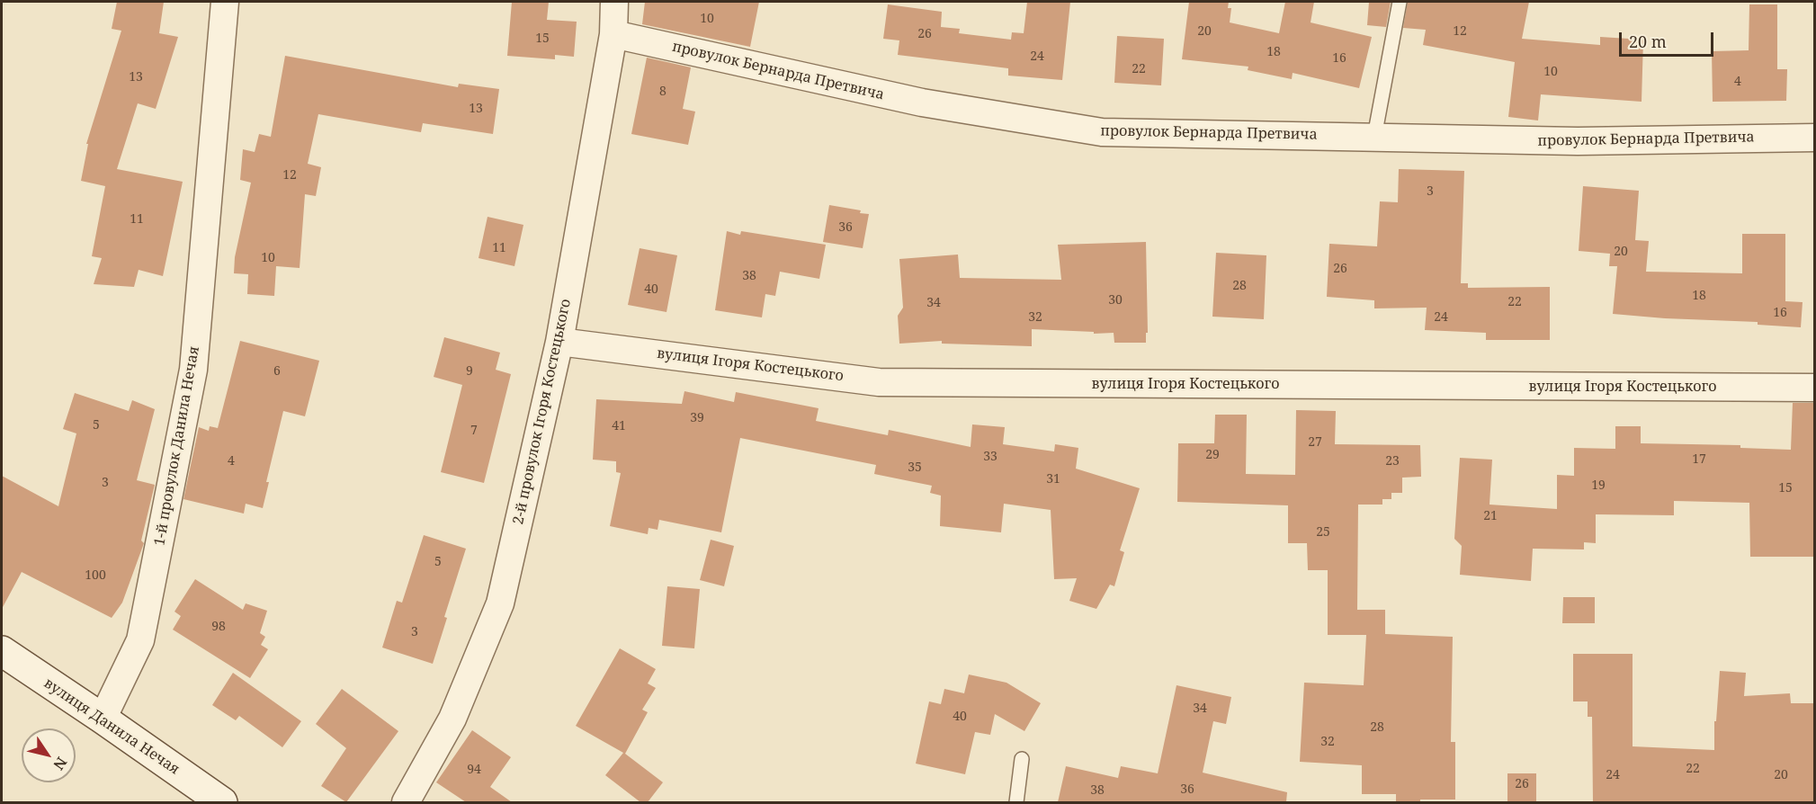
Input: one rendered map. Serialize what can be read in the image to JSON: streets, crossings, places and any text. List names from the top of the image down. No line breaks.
{"streets":{"main road":["вулиця Данила Нечая"],"street":["провулок Бернарда Претвича","вулиця Ігоря Костецького","2-й провулок Ігоря Костецького","1-й провулок Данила Нечая"]},"crossings":[["провулок Бернарда Претвича","2-й провулок Ігоря Костецького"],["вулиця Ігоря Костецького","2-й провулок Ігоря Костецького"],["1-й провулок Данила Нечая","вулиця Данила Нечая"]],"house_numbers":["10","20","12","26","15","18","24","16","22","10","13","4","8","13","12","3","11","36","11","20","10","26","38","28","40","18","30","22","34","16","32","24","6","9","39","5","41","7","27","29","33","17","4","23","35","31","3","19","15","21","25","5","100","98","3","34","40","28","32","22","94","24","20","26","36","38"],"scale_bar":"20 m","north":"bottom right"}
